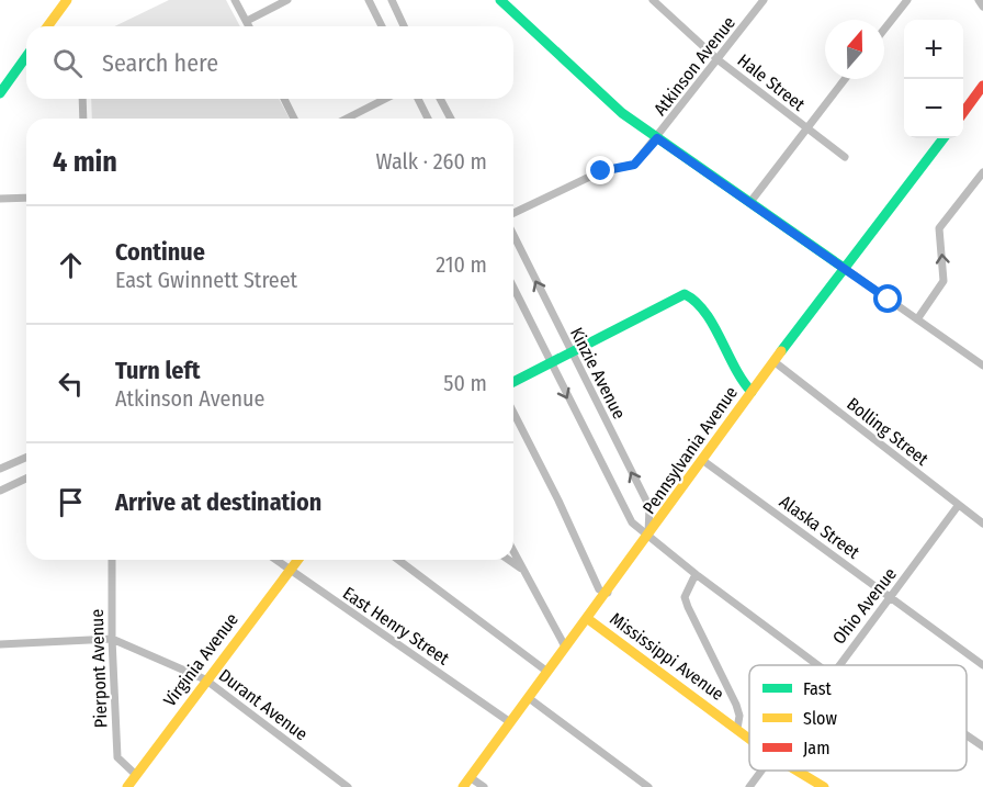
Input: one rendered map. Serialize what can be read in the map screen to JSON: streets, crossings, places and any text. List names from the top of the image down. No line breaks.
{"streets":{"main road":["Pennsylvania Avenue","Mississippi Avenue","Virginia Avenue"],"street":["Atkinson Avenue","Hale Street","Kinzie Avenue","Bolling Street","Alaska Street","Ohio Avenue","East Henry Street","Pierpont Avenue","Durant Avenue"]},"crossings":[["Atkinson Avenue","Hale Street"],["Kinzie Avenue","Pennsylvania Avenue"],["Bolling Street","Pennsylvania Avenue"],["Bolling Street","Ohio Avenue"],["Pennsylvania Avenue","Alaska Street"],["Pennsylvania Avenue","East Henry Street"],["Pennsylvania Avenue","Mississippi Avenue"],["Alaska Street","Ohio Avenue"],["East Henry Street","Virginia Avenue"],["Virginia Avenue","Pierpont Avenue"],["Virginia Avenue","Durant Avenue"],["Pierpont Avenue","Durant Avenue"]],"legend":["Fast","Slow","Jam"],"north":"top","page":{"map_buttons":["+","−"],"search":"Search here","heading":["4 min","Walk · 260 m"],"list":[["Continue","East Gwinnett Street","210 m"],["Turn left","Atkinson Avenue","50 m"],"Arrive at destination"]}}
